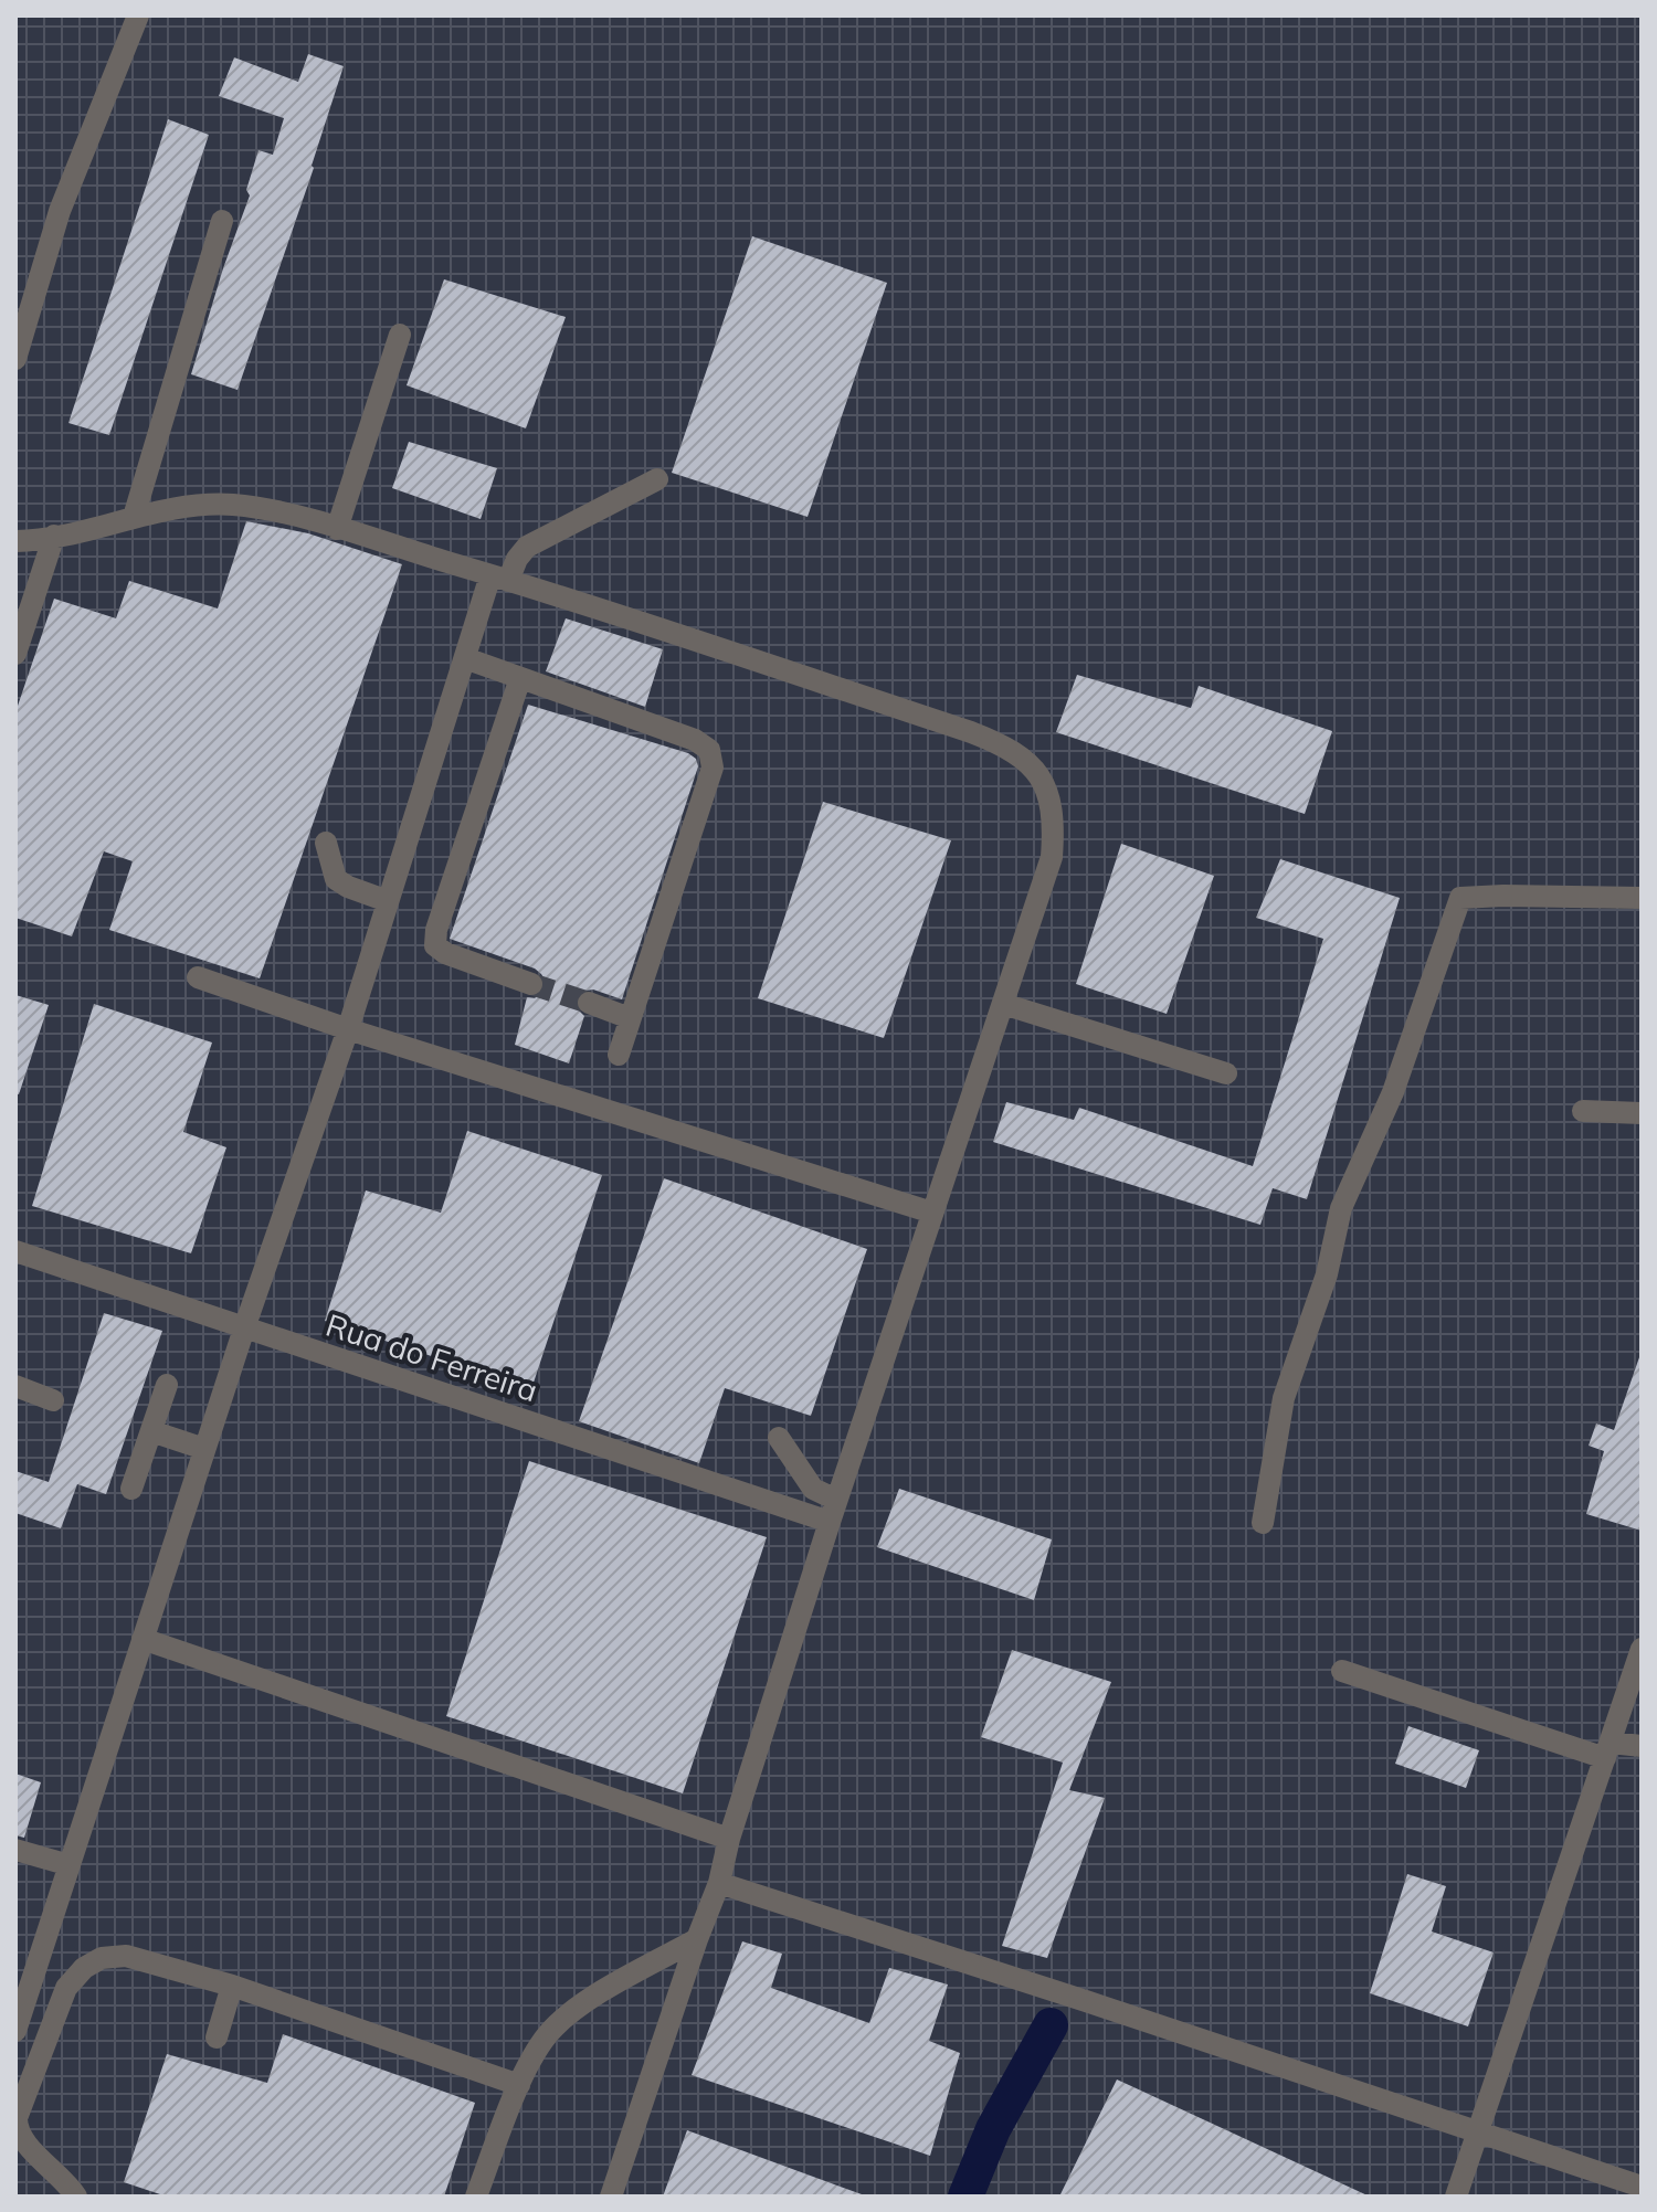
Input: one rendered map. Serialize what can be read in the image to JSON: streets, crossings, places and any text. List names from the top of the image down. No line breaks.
{"streets":{"street":["Rua do Ferreira"]}}
